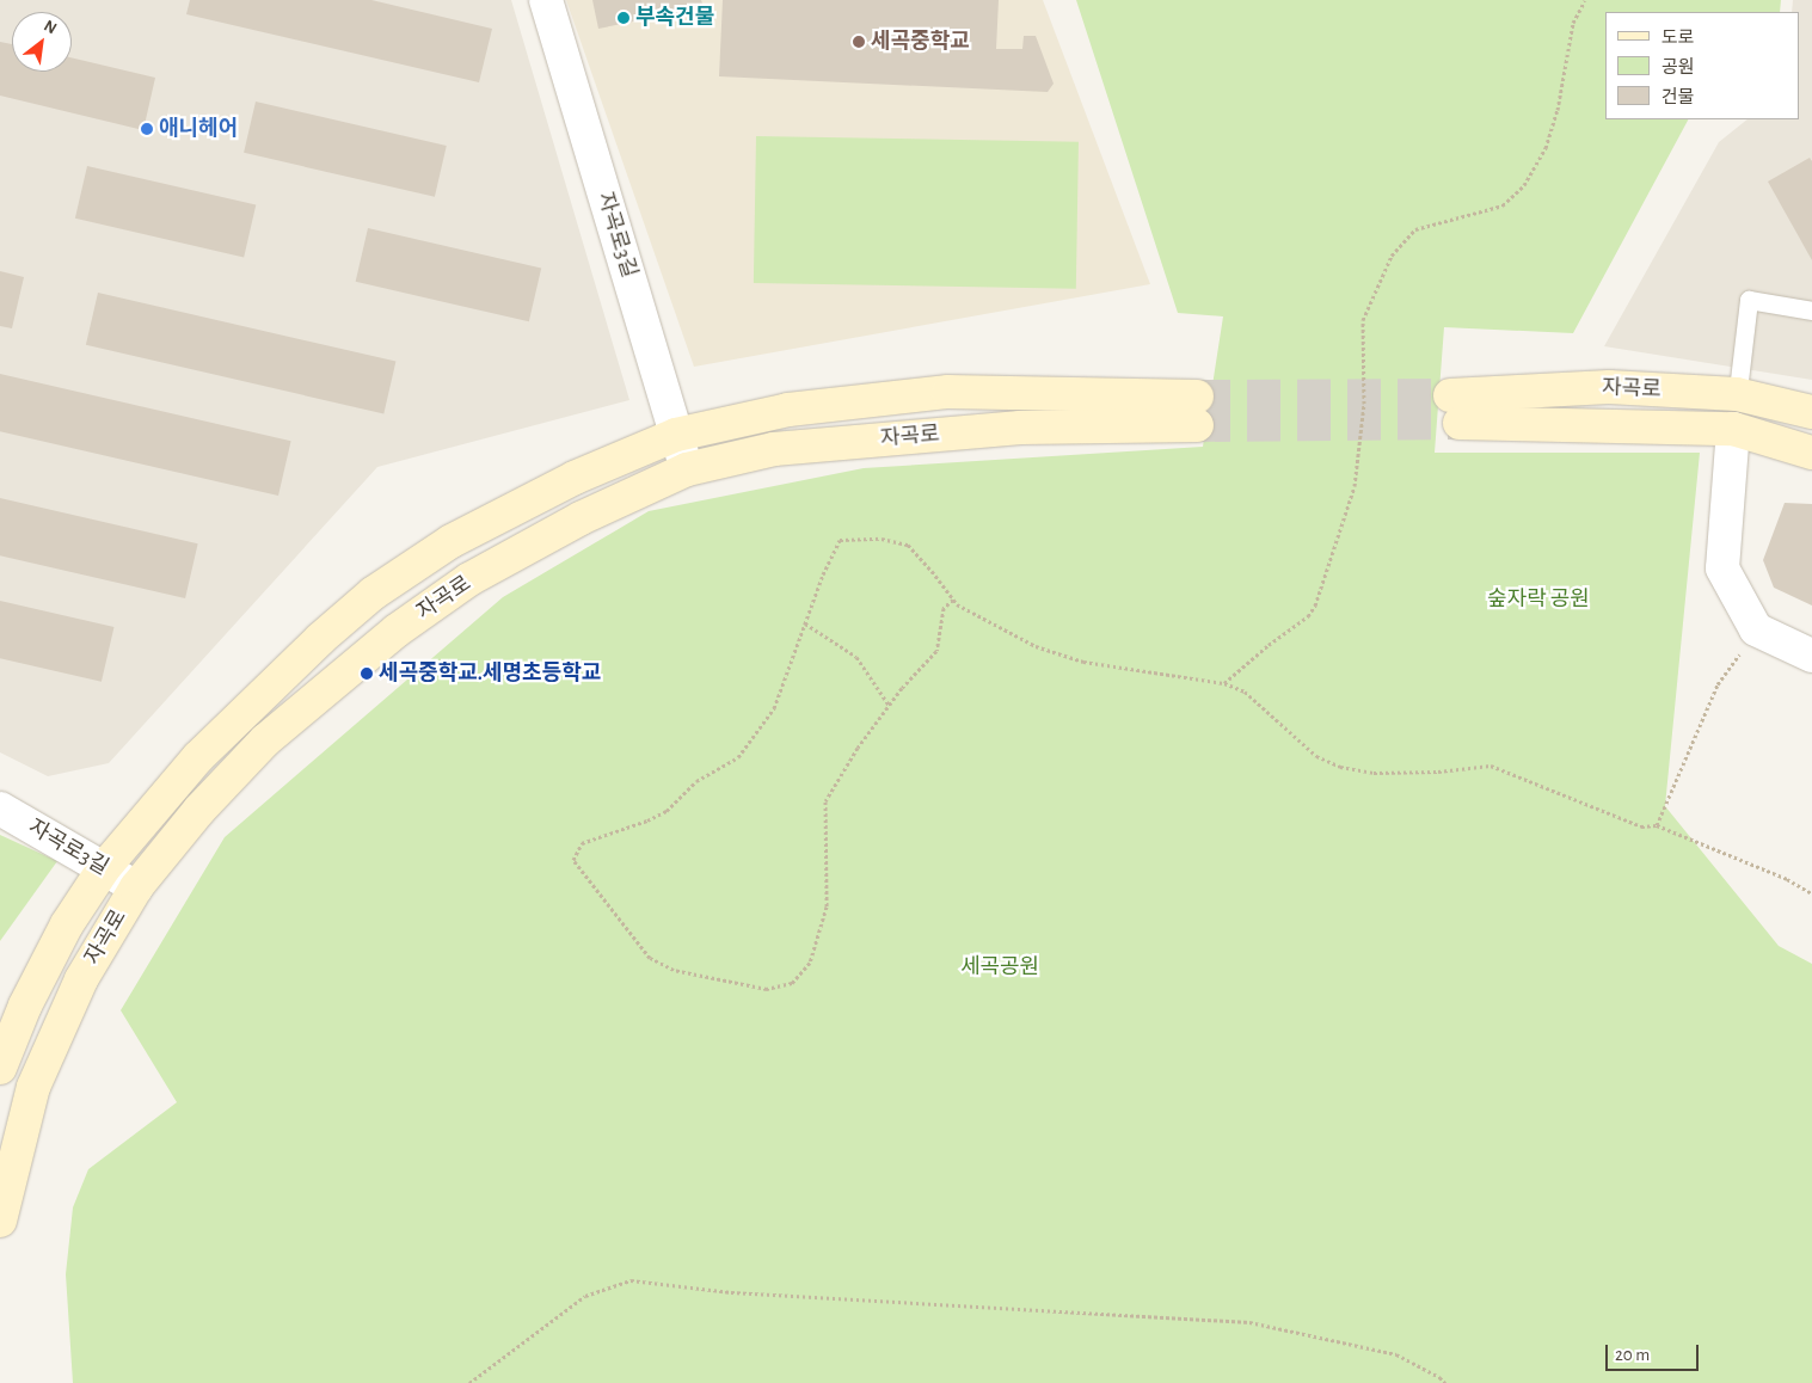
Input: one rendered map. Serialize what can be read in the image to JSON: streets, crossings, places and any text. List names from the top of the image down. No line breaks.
{"streets":{"main road":["자곡로"],"street":["자곡로3길"]},"crossings":[["자곡로3길","자곡로"]],"parks":["숲자락 공원","세곡공원"],"places":["부속건물","세곡중학교","애니헤어","세곡중학교.세명초등학교"],"legend":["도로","공원","건물"],"scale_bar":"20 m","north":"top right"}
